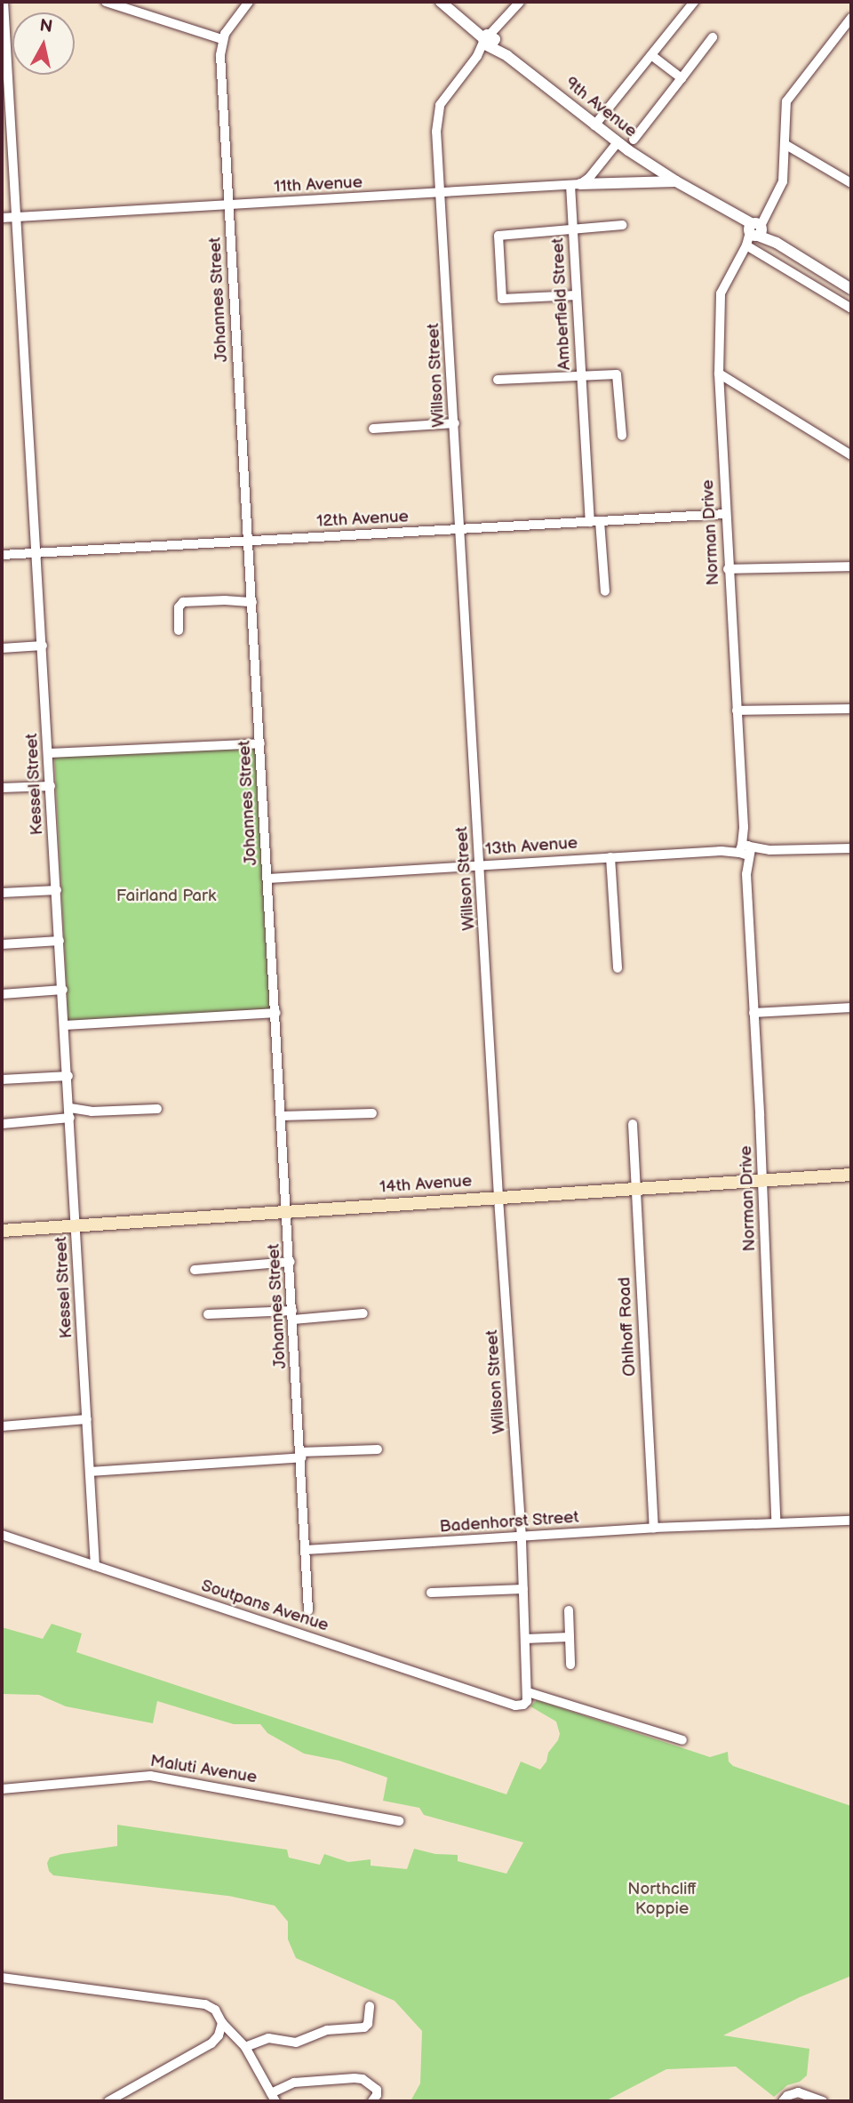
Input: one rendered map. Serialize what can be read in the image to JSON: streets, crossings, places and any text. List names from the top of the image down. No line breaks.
{"streets":{"main road":["14th Avenue"],"street":["9th Avenue","11th Avenue","Johannes Street","Amberfield Street","Willson Street","12th Avenue","Norman Drive","Kessel Street","13th Avenue","Ohlhoff Road","Badenhorst Street","Soutpans Avenue","Maluti Avenue"]},"crossings":[["9th Avenue","Willson Street"],["9th Avenue","Norman Drive"],["11th Avenue","Johannes Street"],["11th Avenue","Amberfield Street"],["11th Avenue","Willson Street"],["11th Avenue","Kessel Street"],["Johannes Street","12th Avenue"],["Johannes Street","13th Avenue"],["Johannes Street","14th Avenue"],["Johannes Street","Badenhorst Street"],["Amberfield Street","12th Avenue"],["Willson Street","12th Avenue"],["Willson Street","13th Avenue"],["Willson Street","14th Avenue"],["Willson Street","Badenhorst Street"],["Willson Street","Soutpans Avenue"],["12th Avenue","Norman Drive"],["12th Avenue","Kessel Street"],["Norman Drive","13th Avenue"],["Norman Drive","14th Avenue"],["Norman Drive","Badenhorst Street"],["Kessel Street","14th Avenue"],["Kessel Street","Soutpans Avenue"],["14th Avenue","Ohlhoff Road"],["Ohlhoff Road","Badenhorst Street"]],"parks":["Fairland Park","Northcliff Koppie"],"north":"top"}
